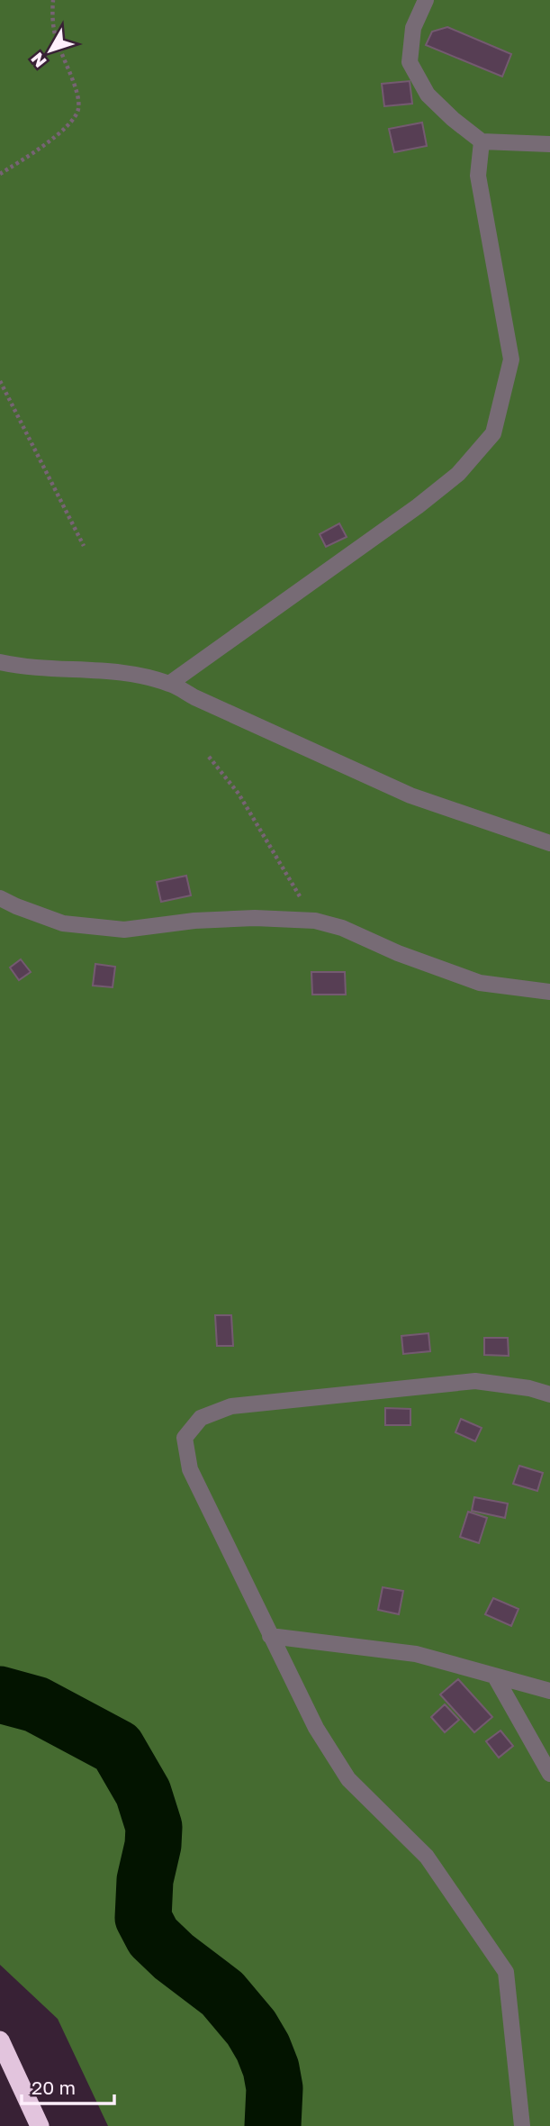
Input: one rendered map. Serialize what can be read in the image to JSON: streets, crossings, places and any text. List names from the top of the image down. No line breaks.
{"scale_bar":"20 m","north":"bottom left"}
